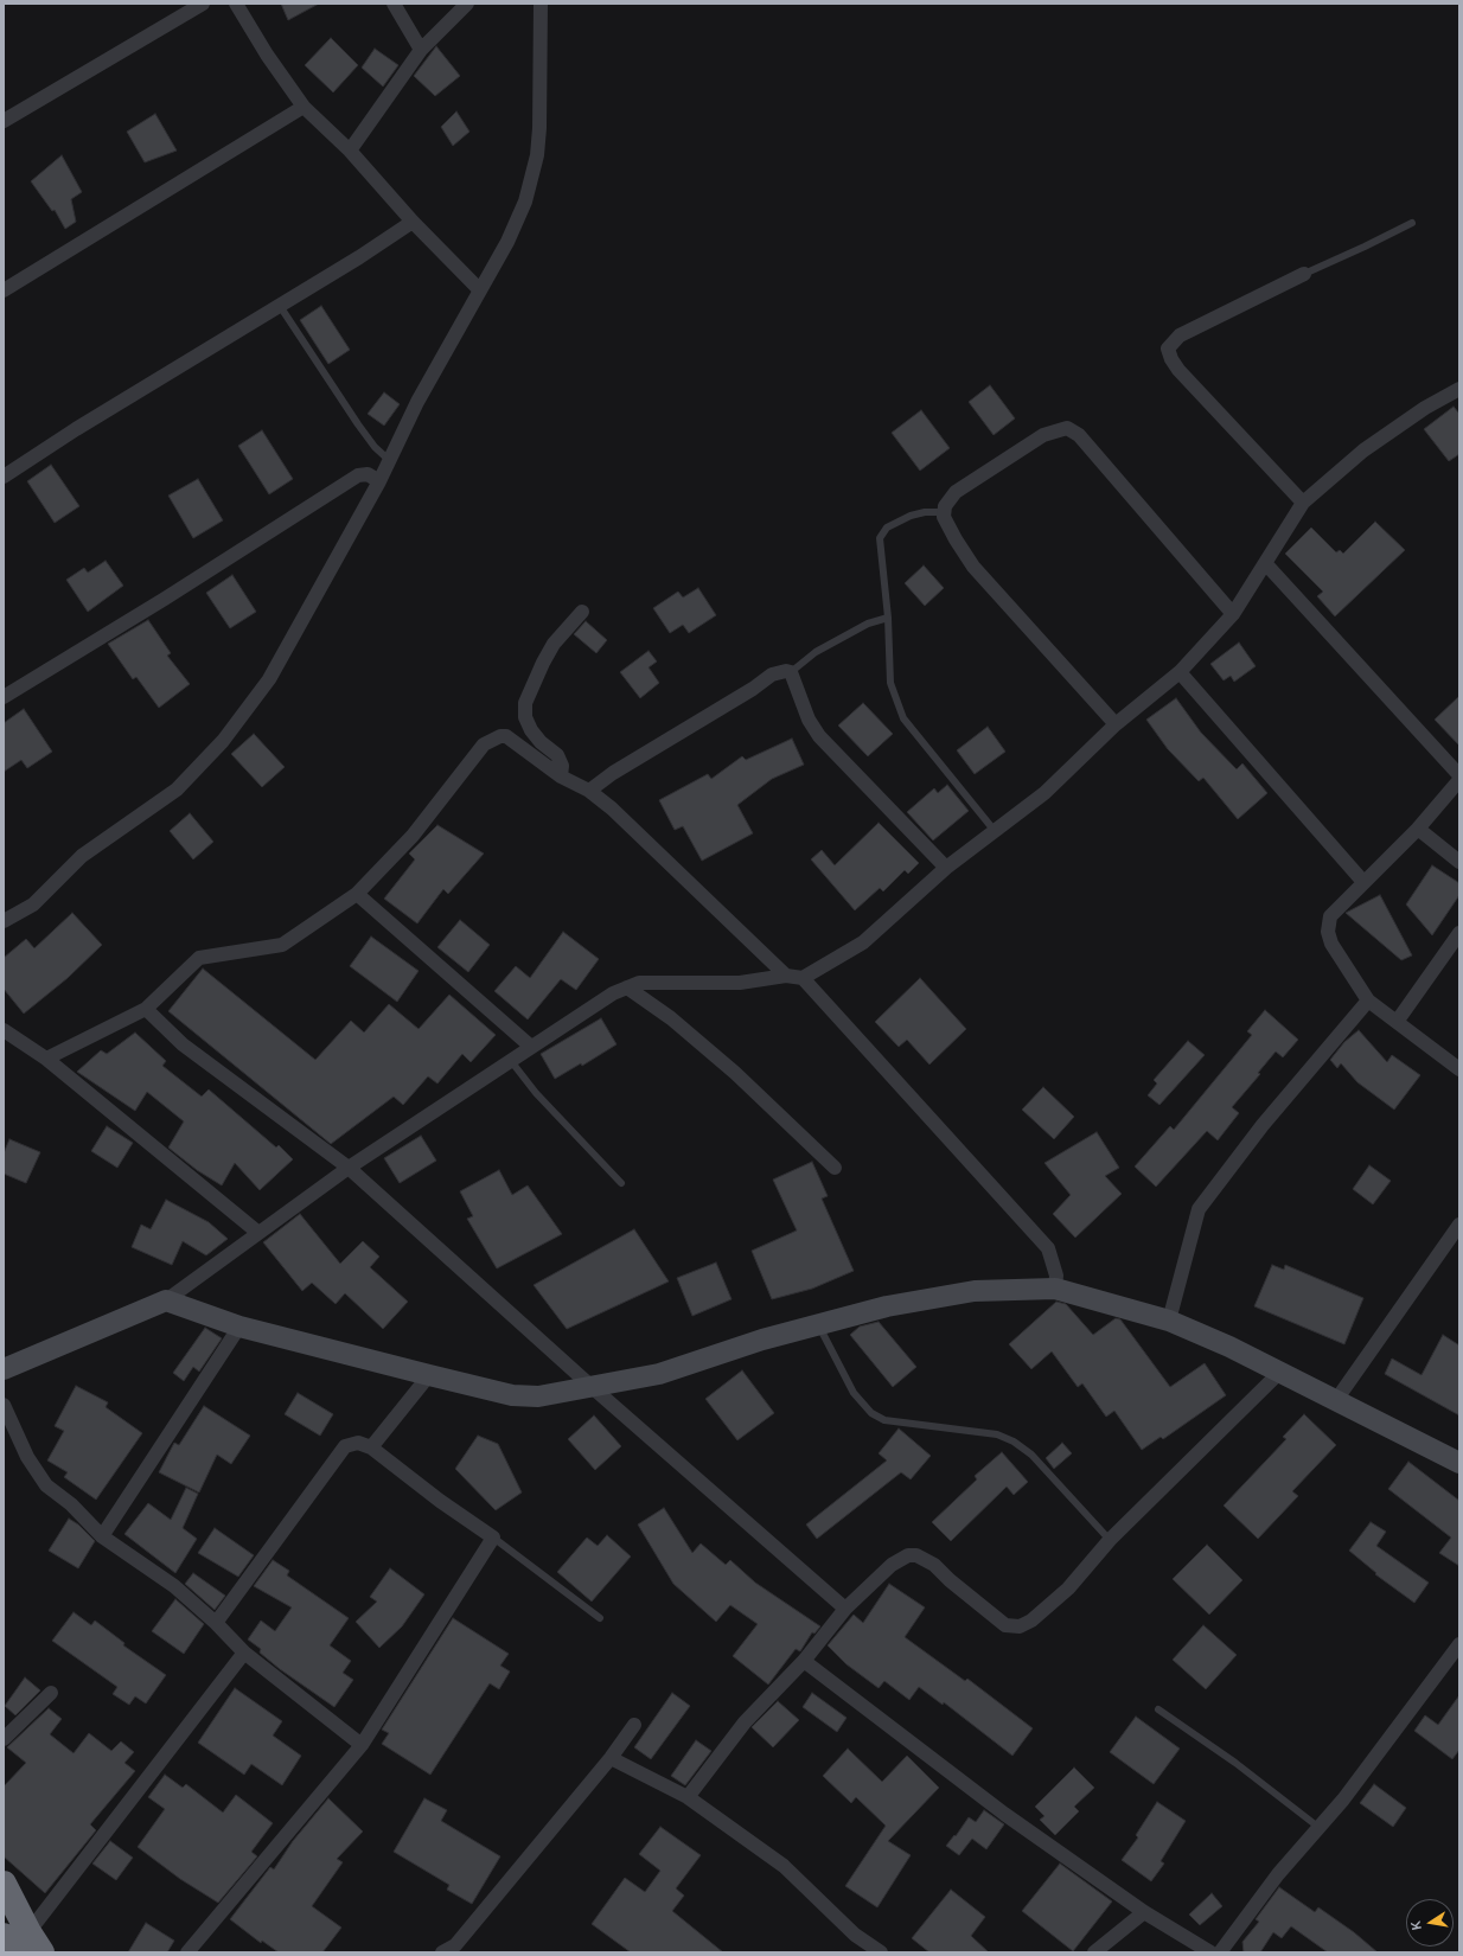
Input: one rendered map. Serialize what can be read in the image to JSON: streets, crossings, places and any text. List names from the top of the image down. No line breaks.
{"north":"left"}
